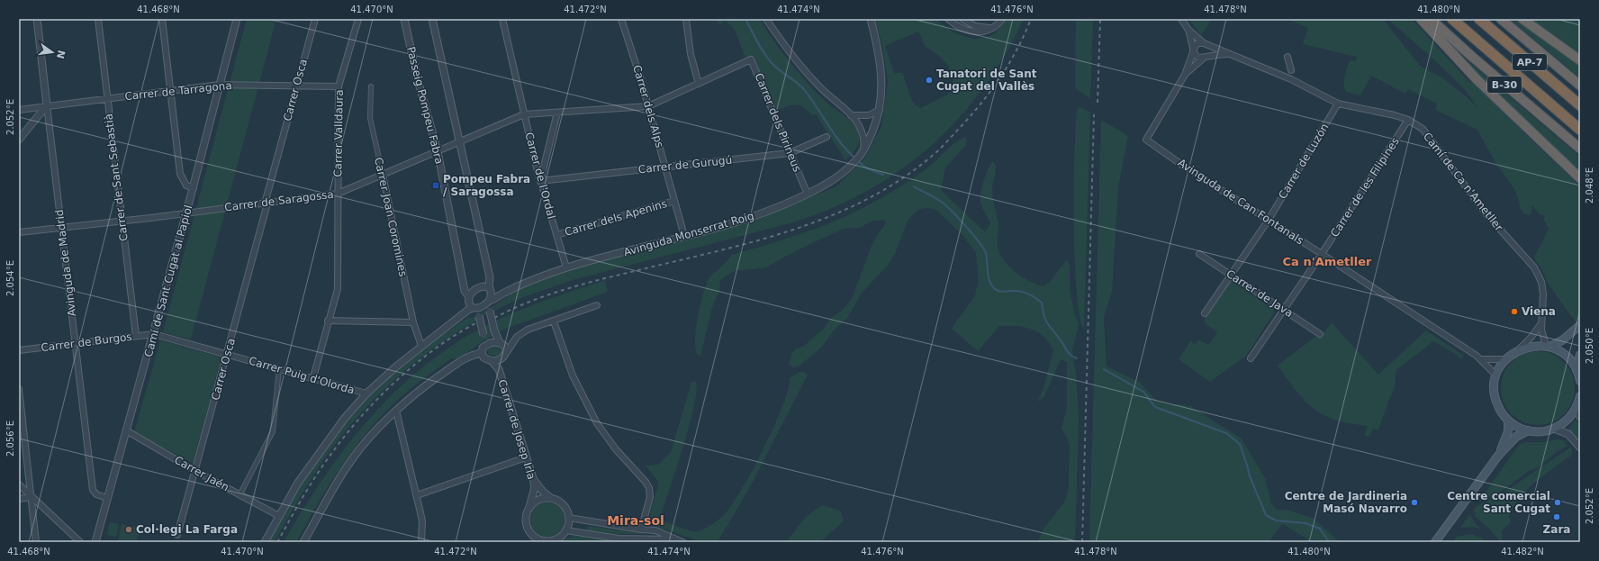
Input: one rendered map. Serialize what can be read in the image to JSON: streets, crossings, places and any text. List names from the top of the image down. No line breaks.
{"streets":{"highway":["AP-7","B-30"],"street":["Carrer Osca","Carrer de Tarragona","Passeig Pompeu Fabra","Carrer dels Alps","Carrer dels Pirineus","Carrer Valldaura","Carrer de Luzón","Carrer de Gurugú","Carrer de l'Ordal","Carrer de Sant Sebastià","Camí de Ca n'Ametller","Carrer de les Filipines","Carrer de Saragossa","Avinguda de Can Fontanals","Carrer Joan Coromines","Carrer dels Apenins","Avinguda Monserrat Roig","Avinguda de Madrid","Camí de Sant Cugat al Papiol","Carrer de Java","Carrer de Burgos","Carrer Puig d'Olorda","Carrer de Josep Irla","Carrer Jaén"]},"crossings":[["Carrer Osca","Carrer de Tarragona"],["Carrer Osca","Carrer de Saragossa"],["Carrer Osca","Carrer Puig d'Olorda"],["Carrer Osca","Carrer Jaén"],["Carrer de Tarragona","Carrer Valldaura"],["Carrer de Tarragona","Carrer de Sant Sebastià"],["Carrer de Tarragona","Avinguda de Madrid"],["Carrer de Tarragona","Camí de Sant Cugat al Papiol"],["Passeig Pompeu Fabra","Carrer de Saragossa"],["Carrer dels Alps","Carrer de Gurugú"],["Carrer dels Alps","Carrer de Saragossa"],["Carrer dels Alps","Carrer dels Apenins"],["Carrer dels Alps","Avinguda Monserrat Roig"],["Carrer dels Pirineus","Carrer de Gurugú"],["Carrer dels Pirineus","Carrer de Saragossa"],["Carrer Valldaura","Carrer de Saragossa"],["Carrer Valldaura","Carrer Puig d'Olorda"],["Carrer de Luzón","Camí de Ca n'Ametller"],["Carrer de Luzón","Avinguda de Can Fontanals"],["Carrer de Luzón","Carrer de Java"],["Carrer de Gurugú","Carrer de l'Ordal"],["Carrer de l'Ordal","Carrer de Saragossa"],["Carrer de l'Ordal","Carrer dels Apenins"],["Carrer de l'Ordal","Avinguda Monserrat Roig"],["Carrer de Sant Sebastià","Carrer de Saragossa"],["Carrer de Sant Sebastià","Carrer de Burgos"],["Camí de Ca n'Ametller","Carrer de les Filipines"],["Carrer de les Filipines","Avinguda de Can Fontanals"],["Carrer de les Filipines","Carrer de Java"],["Carrer de Saragossa","Carrer Joan Coromines"],["Carrer de Saragossa","Avinguda de Madrid"],["Carrer de Saragossa","Camí de Sant Cugat al Papiol"],["Avinguda de Madrid","Camí de Sant Cugat al Papiol"],["Avinguda de Madrid","Carrer de Burgos"],["Camí de Sant Cugat al Papiol","Carrer de Burgos"],["Camí de Sant Cugat al Papiol","Carrer Puig d'Olorda"],["Camí de Sant Cugat al Papiol","Carrer Jaén"],["Carrer de Burgos","Carrer Puig d'Olorda"]],"districts":["Ca n'Ametller","Mira-sol"],"places":{"other":["Tanatori de Sant Cugat del Vallès","Viena","Centre de Jardineria Masó Navarro","Centre comercial Sant Cugat","Zara","Col·legi La Farga"],"transit":["Pompeu Fabra / Saragossa"]},"north":"right","coordinates":["41.468°N","41.470°N","41.472°N","41.474°N","41.476°N","41.478°N","41.480°N","2.052°E","2.048°E","2.054°E","2.050°E","2.056°E","41.482°N"]}
